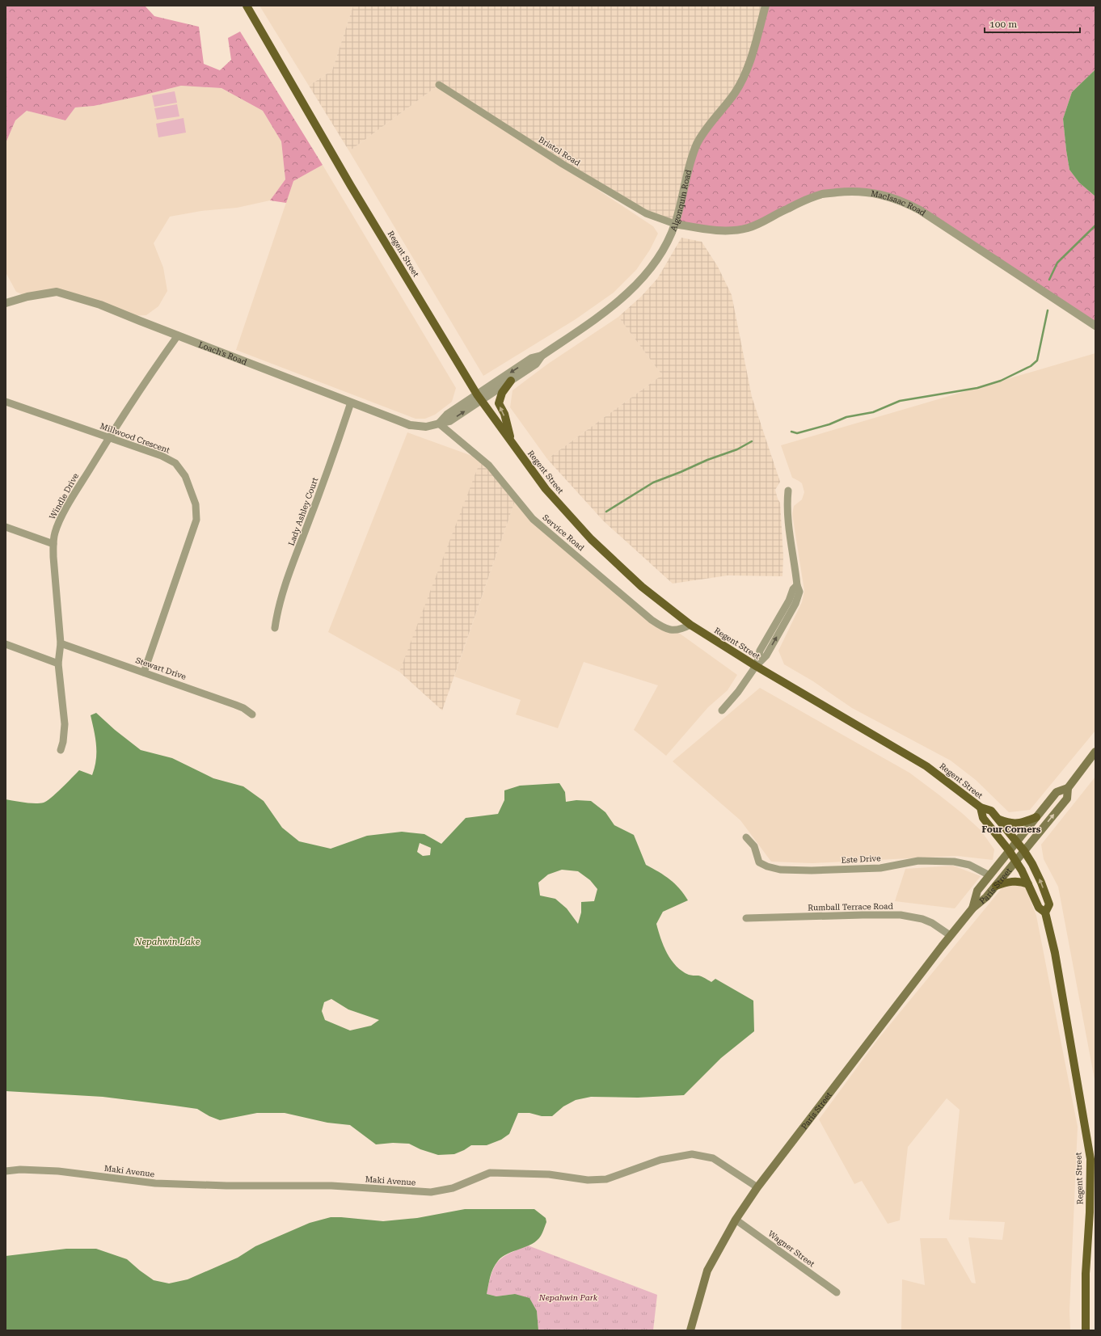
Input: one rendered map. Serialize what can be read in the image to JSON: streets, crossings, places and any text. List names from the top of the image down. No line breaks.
{"streets":{"main road":["Regent Street","Paris Street"],"street":["Bristol Road","Algonquin Road","MacIsaac Road","Loach's Road","Millwood Crescent","Windle Drive","Lady Ashley Court","Service Road","Stewart Drive","Este Drive","Rumball Terrace Road","Maki Avenue","Wagner Street"]},"crossings":[["Bristol Road","Algonquin Road"],["Bristol Road","MacIsaac Road"],["Algonquin Road","MacIsaac Road"],["Algonquin Road","Regent Street"],["Regent Street","Service Road"],["Regent Street","Paris Street"],["Loach's Road","Windle Drive"],["Loach's Road","Lady Ashley Court"],["Loach's Road","Service Road"],["Millwood Crescent","Windle Drive"],["Millwood Crescent","Stewart Drive"],["Windle Drive","Stewart Drive"],["Este Drive","Paris Street"],["Paris Street","Rumball Terrace Road"],["Paris Street","Maki Avenue"],["Paris Street","Wagner Street"]],"districts":["Four Corners"],"water":["Nepahwin Lake"],"parks":["Nepahwin Park"],"scale_bar":"100 m"}
